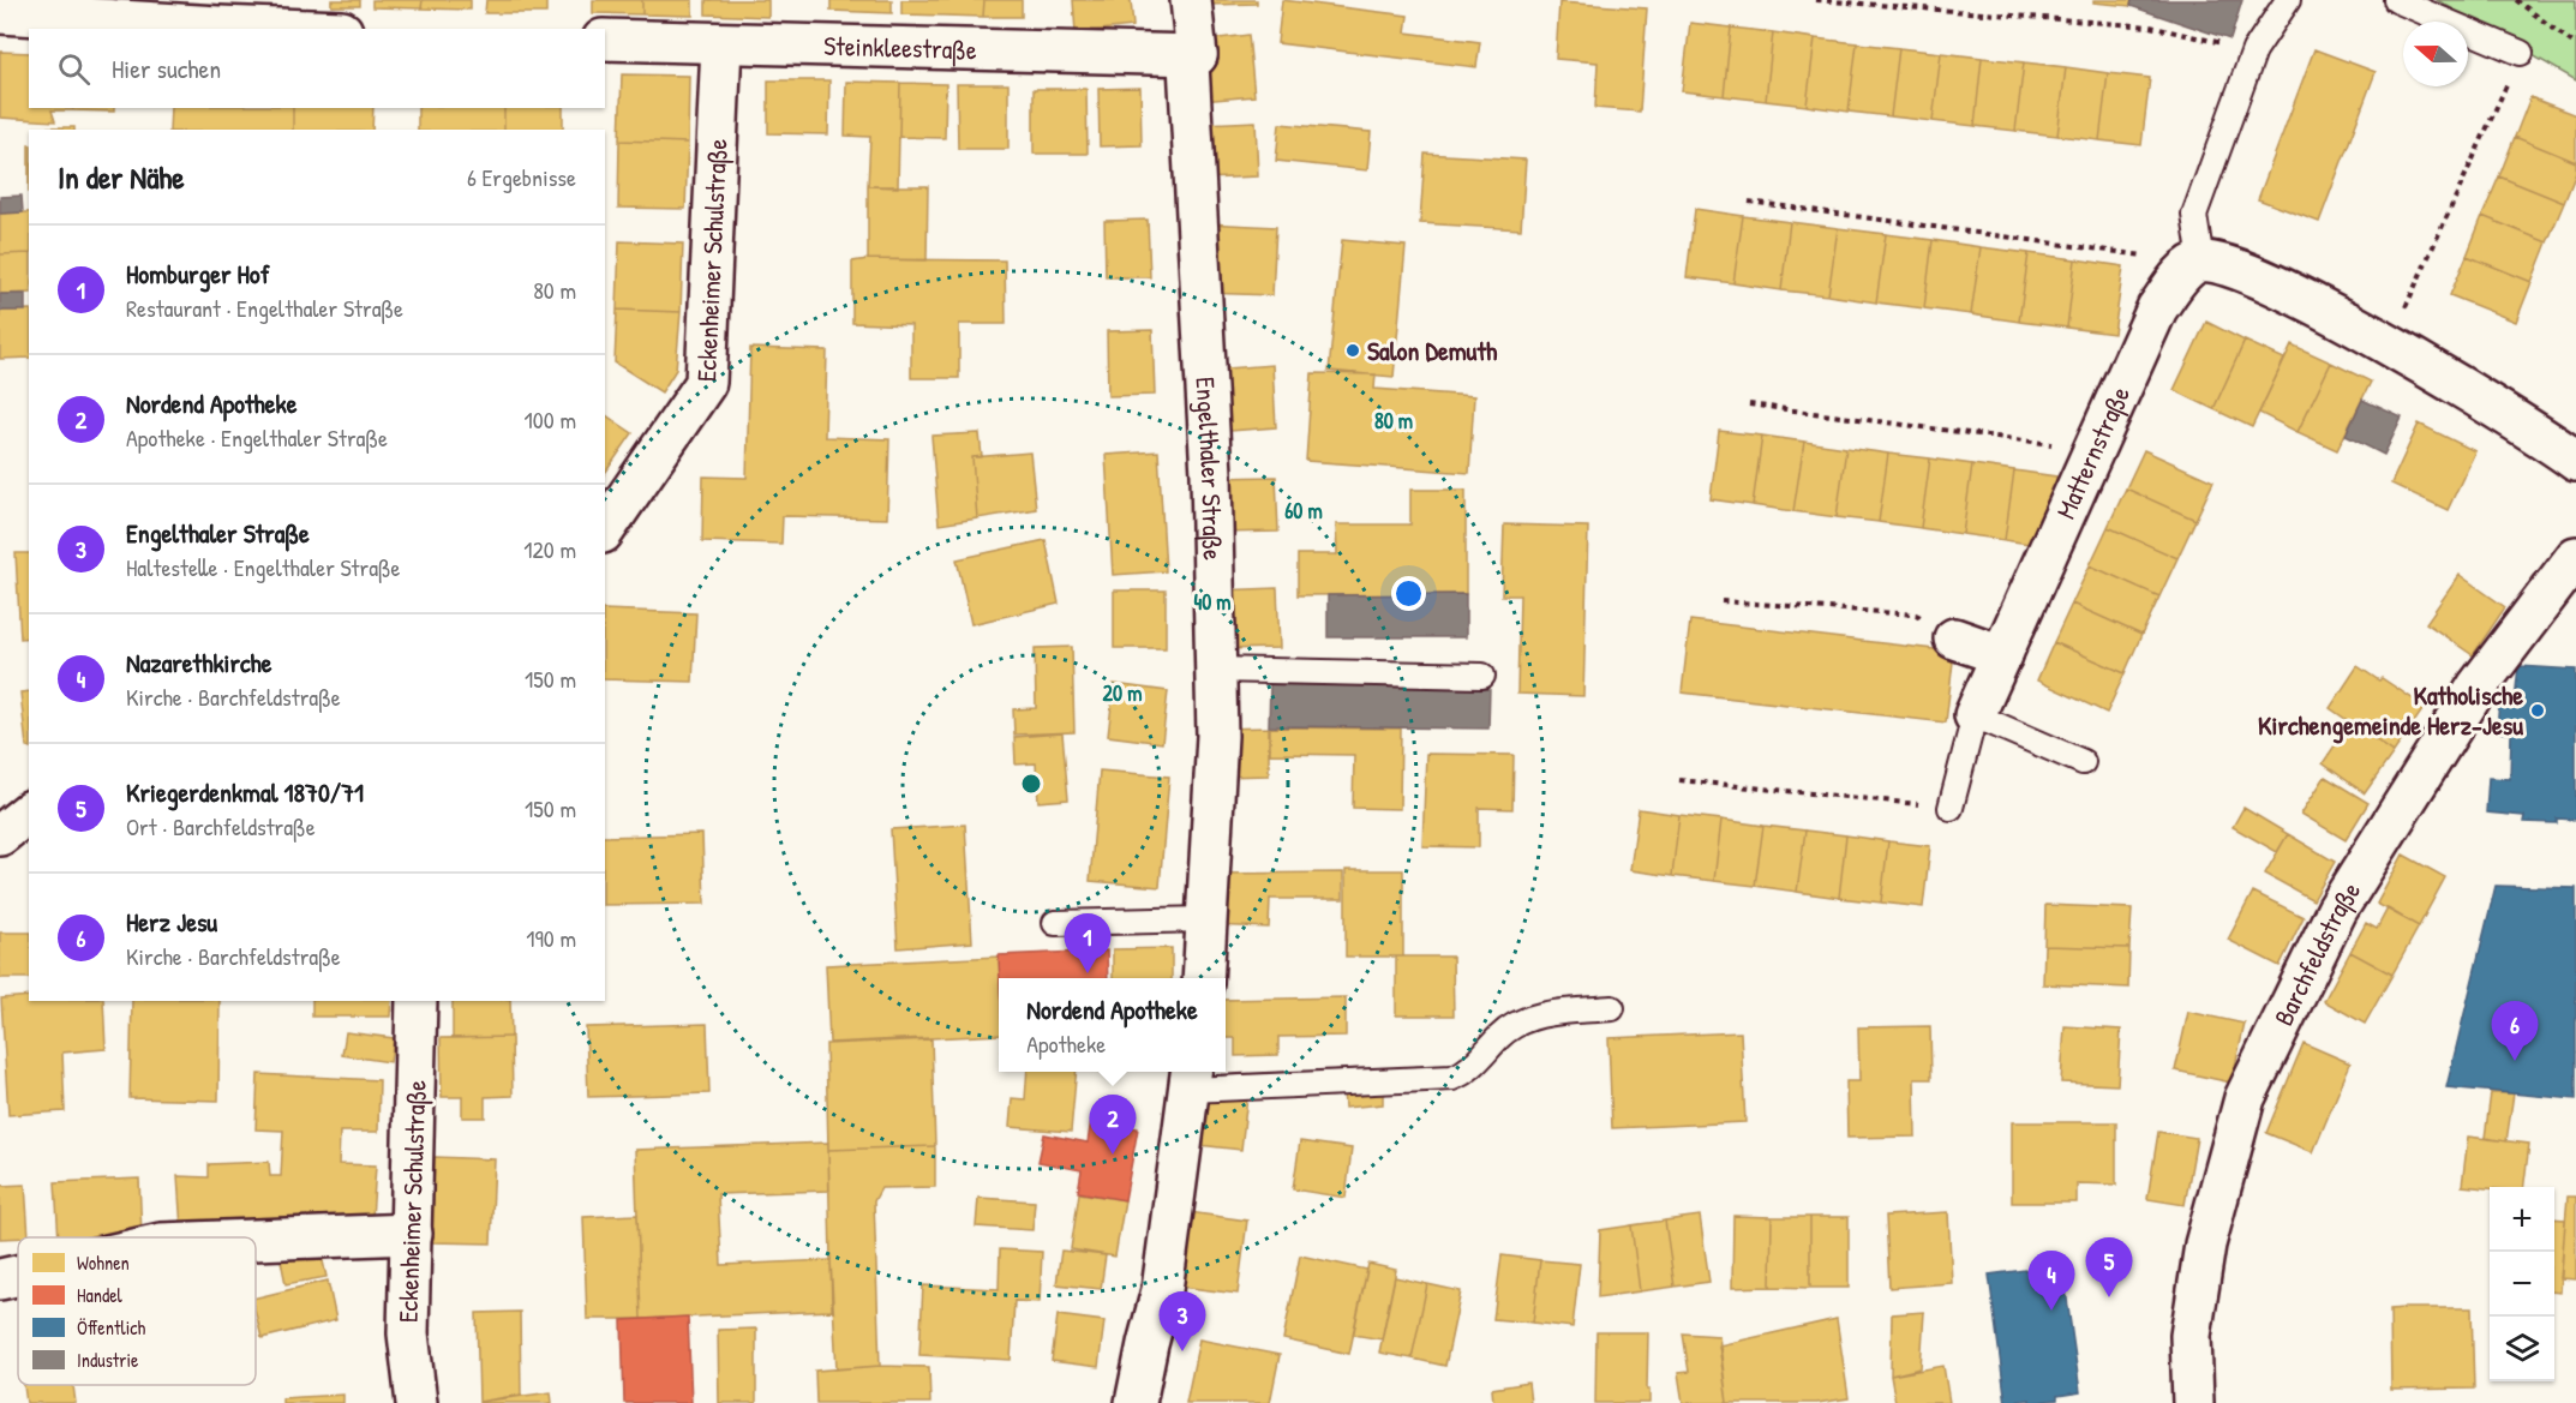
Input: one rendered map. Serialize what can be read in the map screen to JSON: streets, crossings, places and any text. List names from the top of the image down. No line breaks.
{"streets":{"street":["Steinkleestraße","Eckenheimer Schulstraße","Matternstraße","Engelthaler Straße","Barchfeldstraße"]},"crossings":[["Steinkleestraße","Eckenheimer Schulstraße"],["Steinkleestraße","Engelthaler Straße"]],"places":["Salon Demuth","Katholische Kirchengemeinde Herz-Jesu"],"legend":["Wohnen","Handel","Öffentlich","Industrie"],"north":"left","page":{"search":"Hier suchen","heading":["In der Nähe","6 Ergebnisse"],"list":[{"mark":"1","name":"Homburger Hof","note":"Restaurant · Engelthaler Straße","value":"80 m"},{"mark":"2","name":"Nordend Apotheke","note":"Apotheke · Engelthaler Straße","value":"100 m"},{"mark":"3","name":"Engelthaler Straße","note":"Haltestelle · Engelthaler Straße","value":"120 m"},{"mark":"4","name":"Nazarethkirche","note":"Kirche · Barchfeldstraße","value":"150 m"},{"mark":"5","name":"Kriegerdenkmal 1870/71","note":"Ort · Barchfeldstraße","value":"150 m"},{"mark":"6","name":"Herz Jesu","note":"Kirche · Barchfeldstraße","value":"190 m"}],"pins":["1","6","2","5","4","3"],"popup":["Nordend Apotheke","Apotheke"],"map_buttons":["+","−"]},"rings":["80 m","60 m","40 m","20 m"]}
